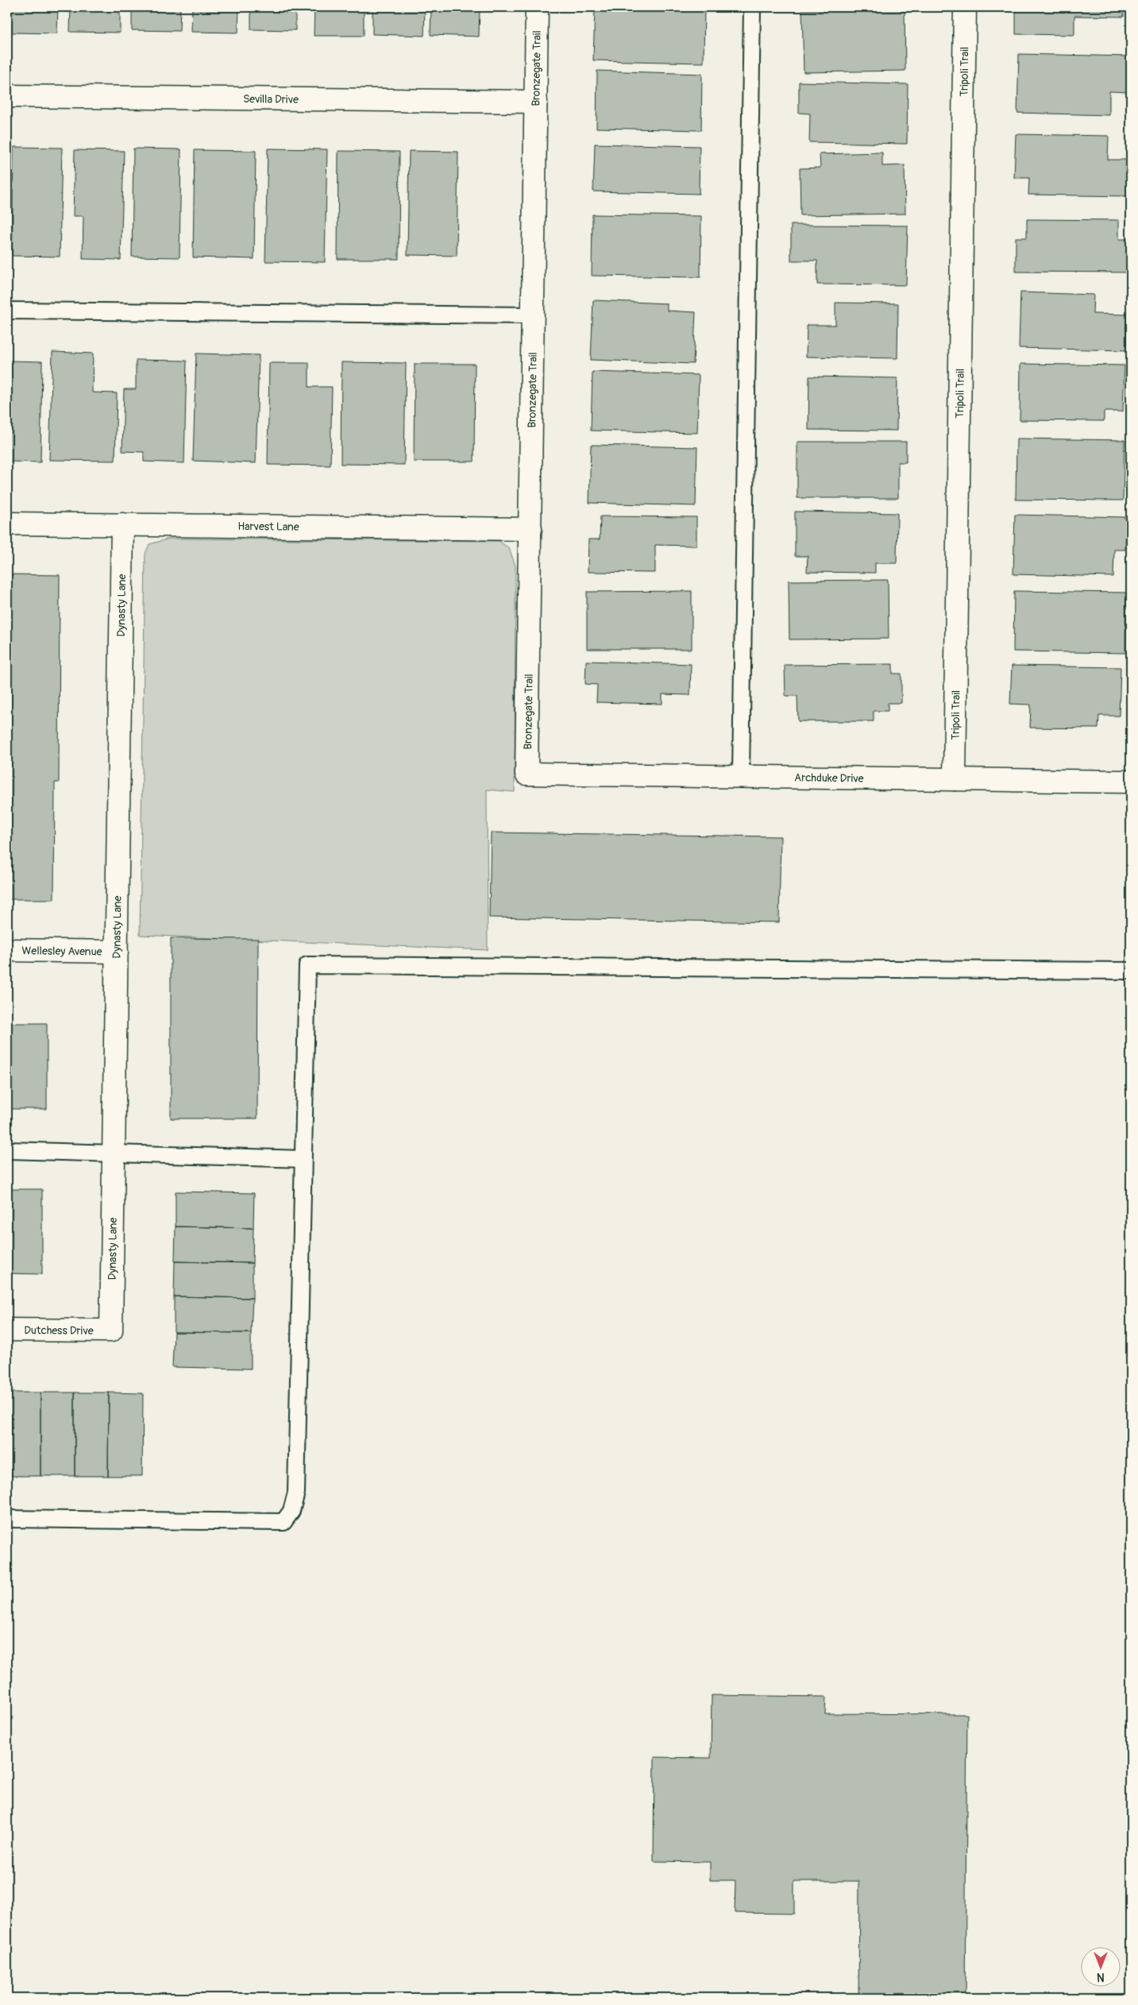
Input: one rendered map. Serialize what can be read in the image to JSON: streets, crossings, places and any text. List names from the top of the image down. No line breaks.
{"streets":{"street":["Bronzegate Trail","Tripoli Trail","Sevilla Drive","Harvest Lane","Dynasty Lane","Archduke Drive","Wellesley Avenue","Dutchess Drive"]},"crossings":[["Bronzegate Trail","Sevilla Drive"],["Bronzegate Trail","Harvest Lane"],["Bronzegate Trail","Archduke Drive"],["Tripoli Trail","Archduke Drive"],["Harvest Lane","Dynasty Lane"],["Dynasty Lane","Wellesley Avenue"],["Dynasty Lane","Dutchess Drive"]],"north":"bottom"}
